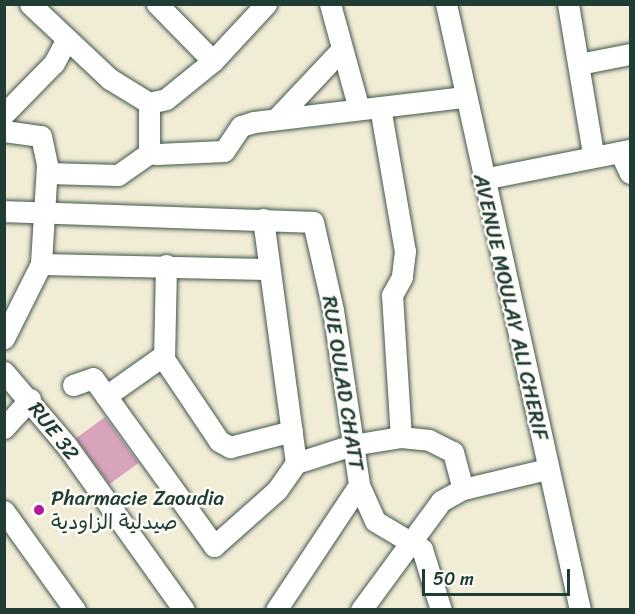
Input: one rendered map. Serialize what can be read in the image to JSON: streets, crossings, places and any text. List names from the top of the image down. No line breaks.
{"streets":{"street":["AVENUE MOULAY ALI CHERIF","RUE OULAD CHATT","RUE 32"]},"places":["Pharmacie Zaoudia صيدلية الزاودية"],"scale_bar":"50 m"}
